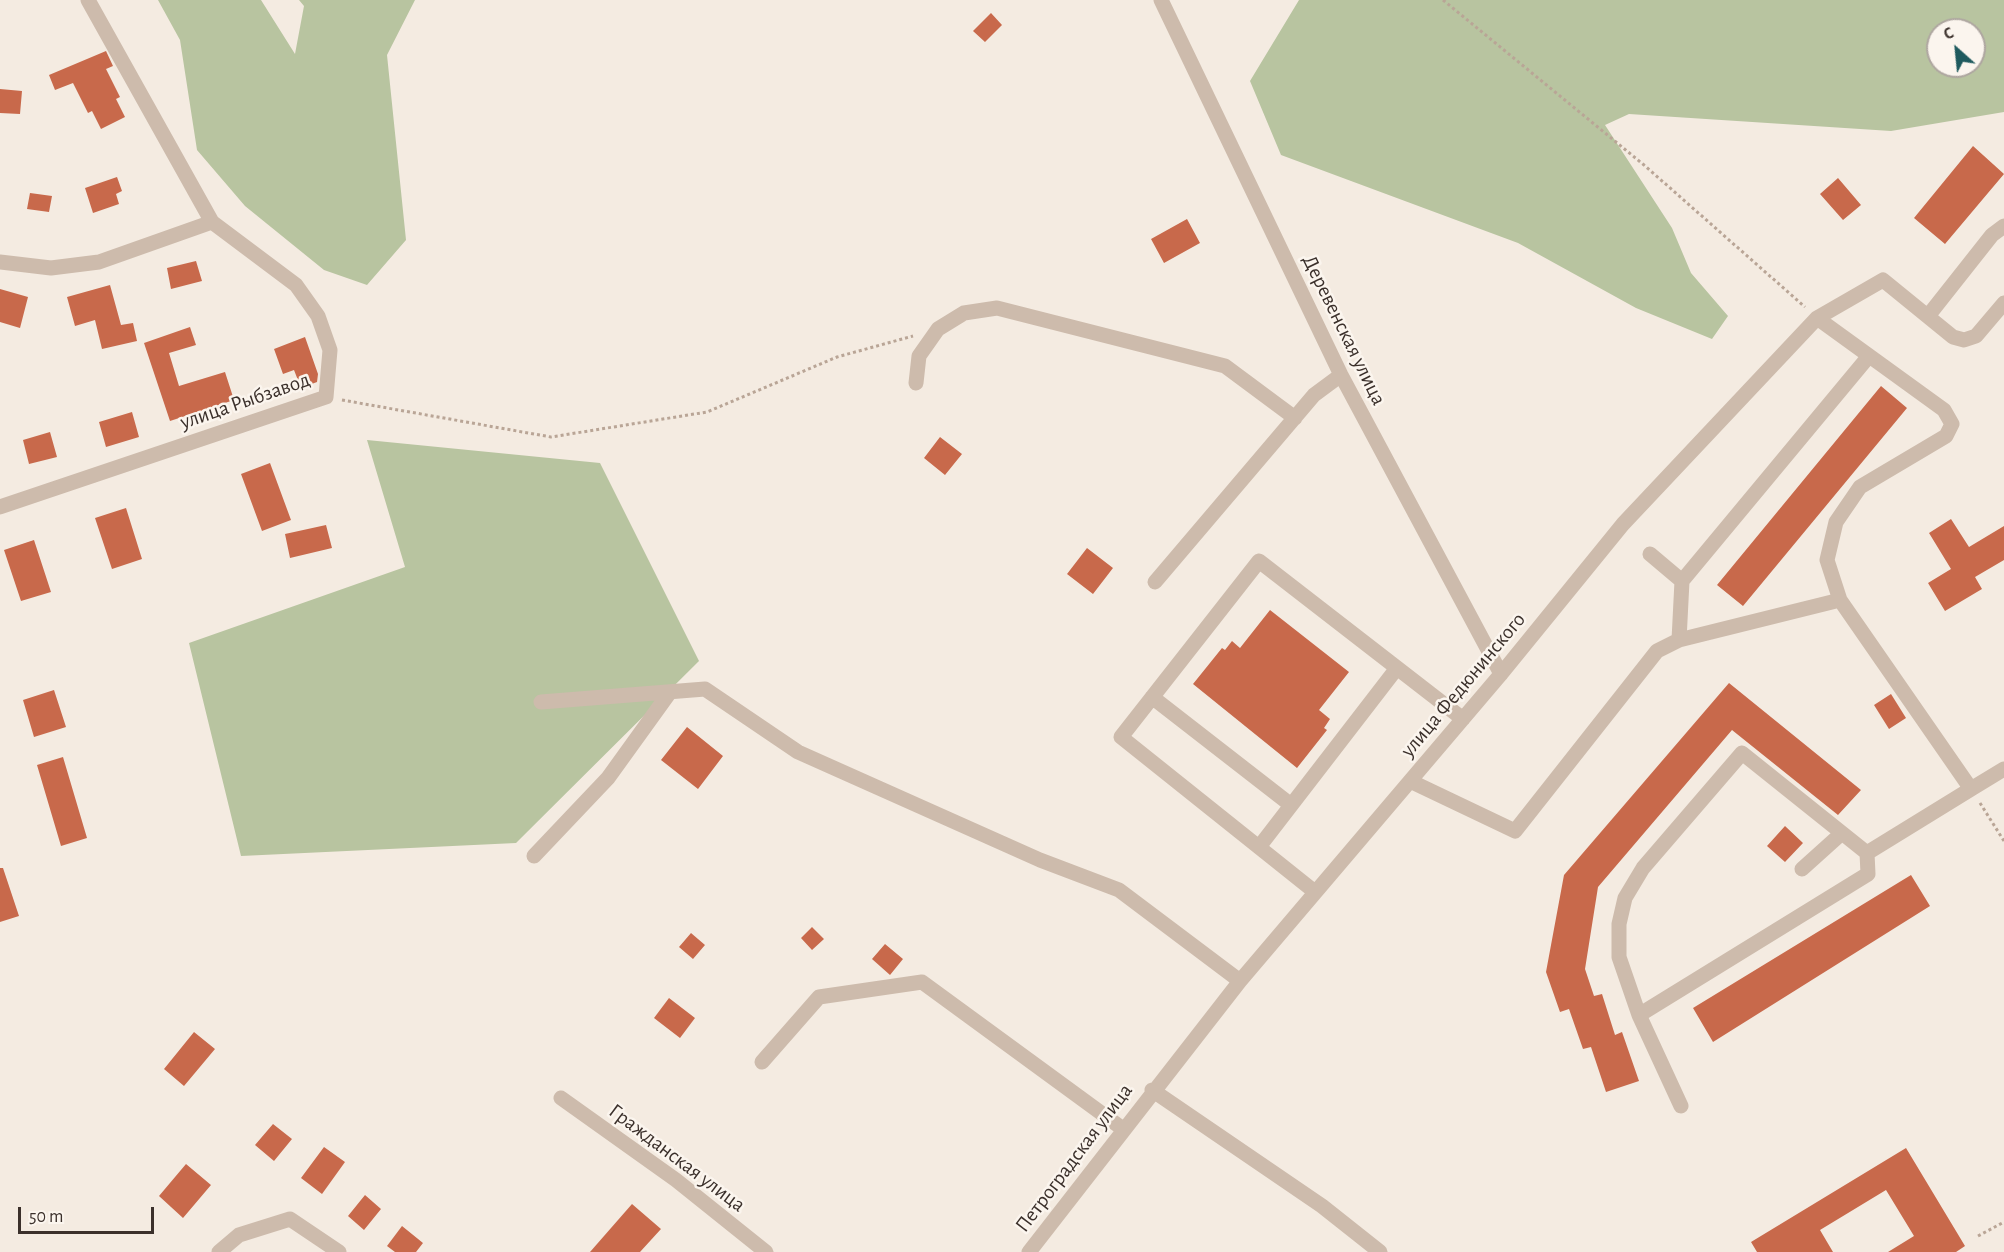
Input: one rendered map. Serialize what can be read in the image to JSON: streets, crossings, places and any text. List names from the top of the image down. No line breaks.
{"streets":{"street":["Деревенская улица","улица Рыбзавод","улица Федюнинского","Гражданская улица","Петроградская улица"]},"crossings":[["Деревенская улица","улица Федюнинского"],["улица Федюнинского","Петроградская улица"]],"scale_bar":"50 m","north":"top left"}
